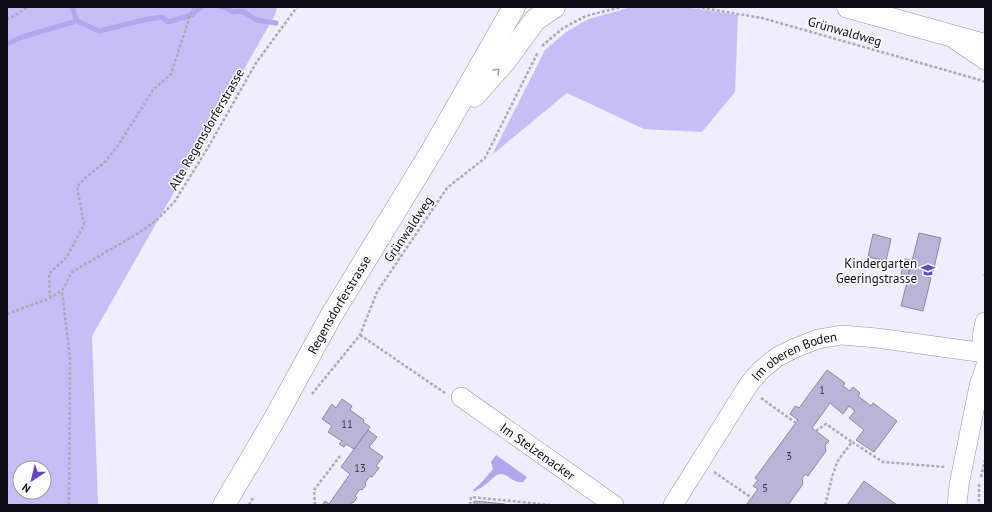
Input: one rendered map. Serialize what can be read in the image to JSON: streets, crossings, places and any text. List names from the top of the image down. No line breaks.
{"streets":{"main road":["Regensdorferstrasse"],"street":["Im oberen Boden","Im Stelzenacker"],"path":["Grünwaldweg","Alte Regensdorferstrasse"]},"places":{"school or university":["Kindergarten Geeringstrasse"]},"house_numbers":["1","11","3","13","5"],"north":"bottom left"}
